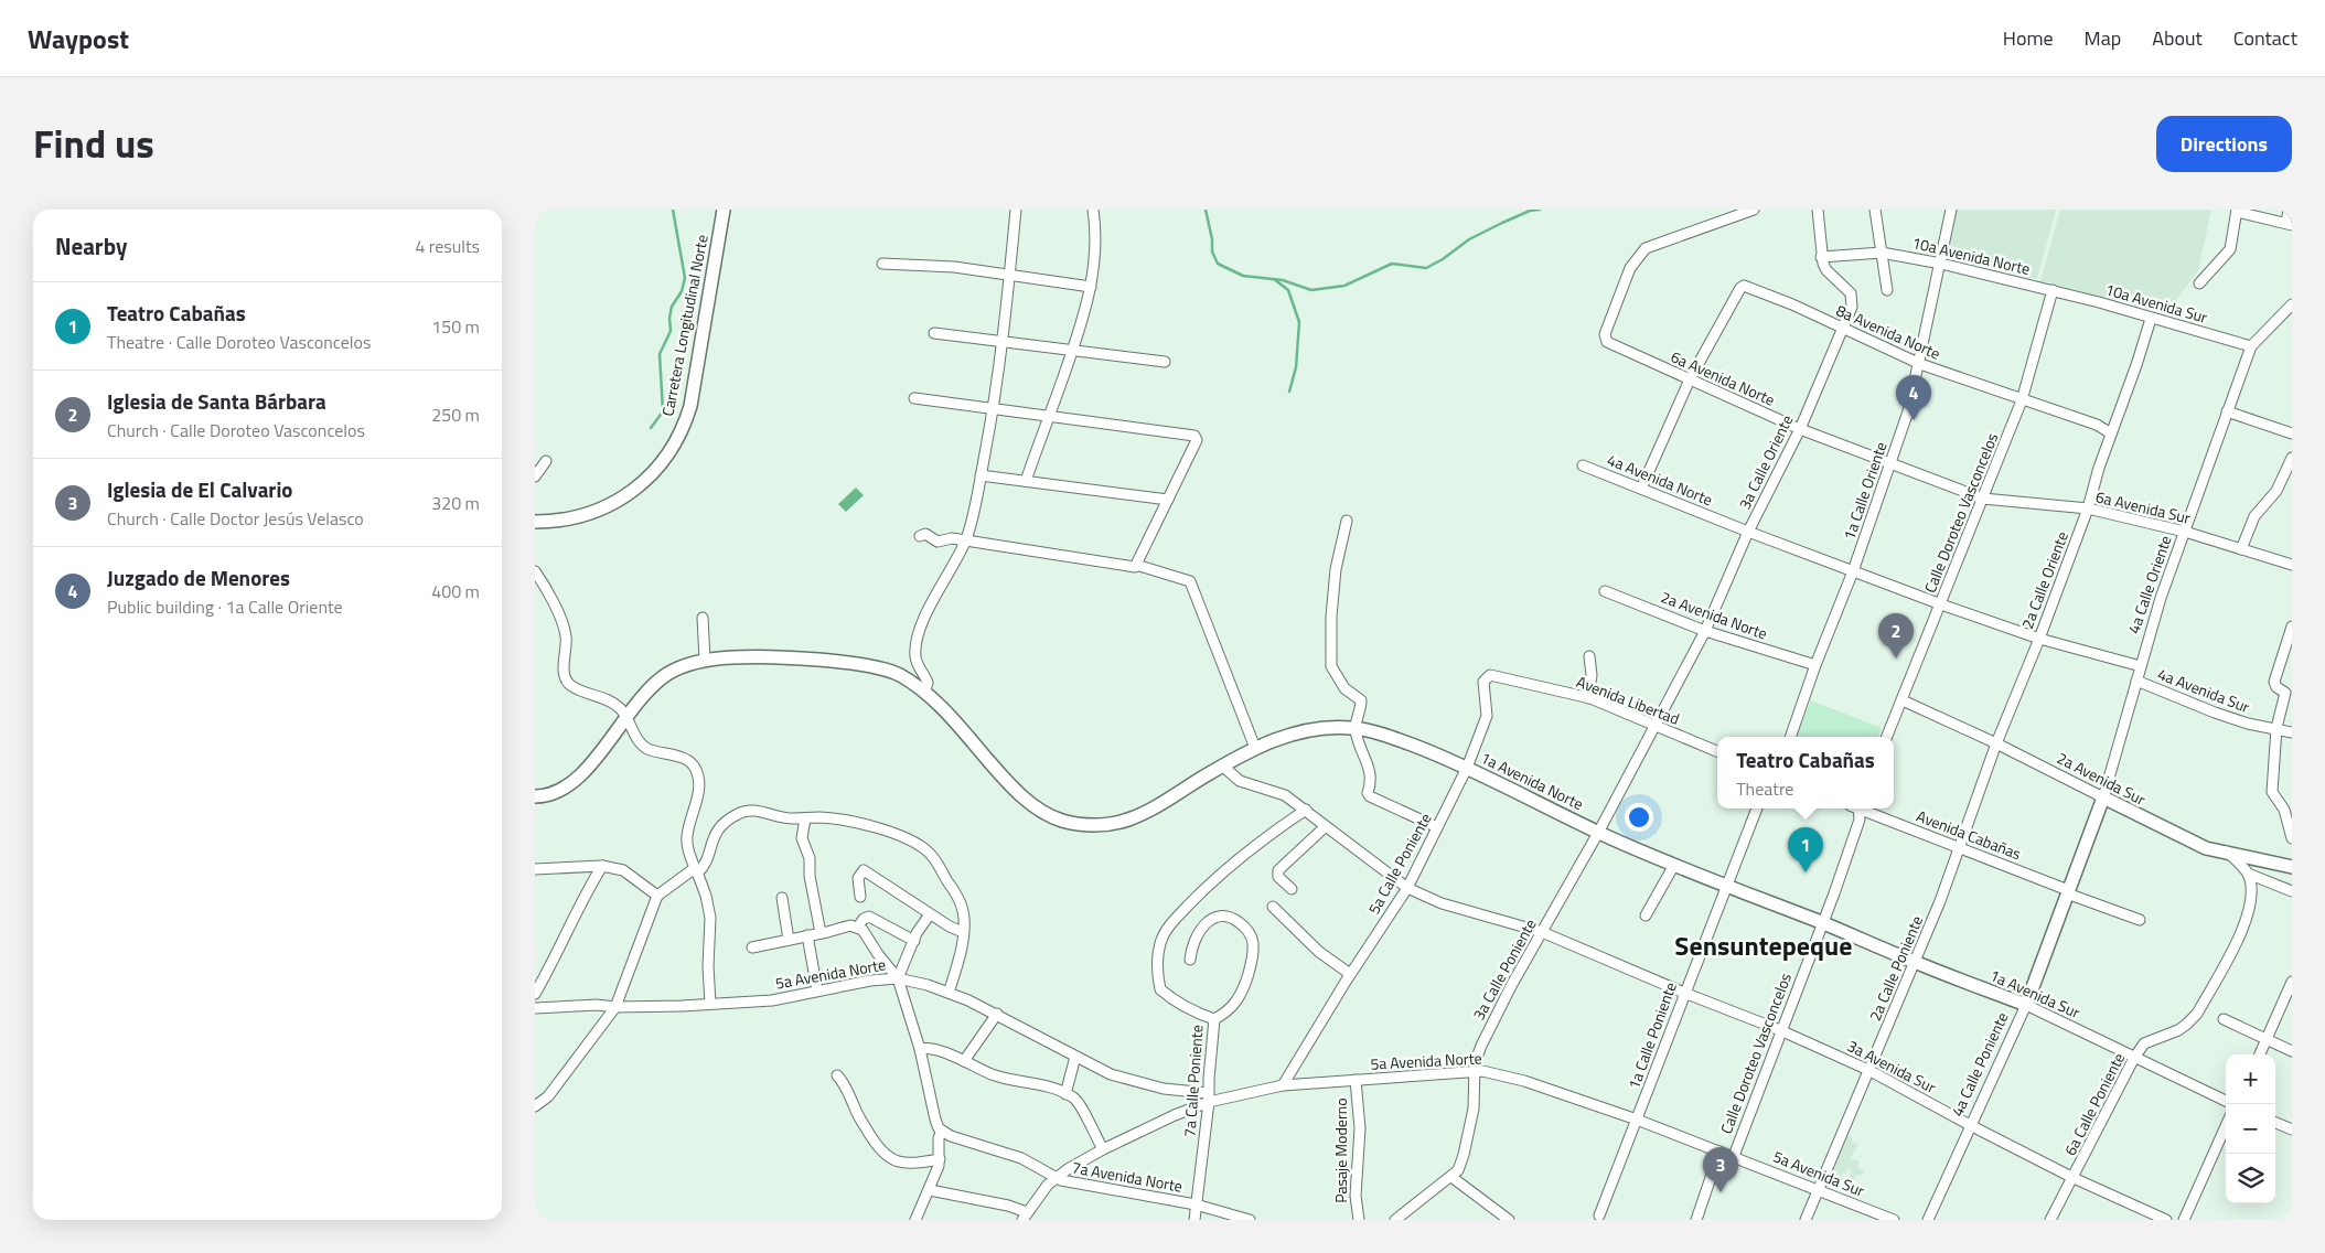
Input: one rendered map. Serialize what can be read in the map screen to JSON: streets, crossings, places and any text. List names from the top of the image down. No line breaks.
{"streets":{"main road":["Carretera Longitudinal Norte","4a Calle Oriente","2a Avenida Sur","1a Avenida Norte","1a Avenida Sur","4a Calle Poniente"],"street":["10a Avenida Norte","10a Avenida Sur","8a Avenida Norte","6a Avenida Norte","3a Calle Oriente","4a Avenida Norte","1a Calle Oriente","6a Avenida Sur","Calle Doroteo Vasconcelos","2a Calle Oriente","2a Avenida Norte","4a Avenida Sur","Avenida Libertad","Avenida Cabañas","5a Calle Poniente","2a Calle Poniente","3a Calle Poniente","5a Avenida Norte","1a Calle Poniente","3a Avenida Sur","7a Calle Poniente","6a Calle Poniente","Pasaje Moderno","5a Avenida Sur","7a Avenida Norte"]},"crossings":[["10a Avenida Norte","10a Avenida Sur"],["10a Avenida Norte","3a Calle Oriente"],["10a Avenida Norte","1a Calle Oriente"],["10a Avenida Norte","Calle Doroteo Vasconcelos"],["10a Avenida Sur","Calle Doroteo Vasconcelos"],["10a Avenida Sur","2a Calle Oriente"],["10a Avenida Sur","4a Calle Oriente"],["8a Avenida Norte","6a Avenida Norte"],["8a Avenida Norte","3a Calle Oriente"],["8a Avenida Norte","1a Calle Oriente"],["8a Avenida Norte","Calle Doroteo Vasconcelos"],["8a Avenida Norte","2a Calle Oriente"],["6a Avenida Norte","3a Calle Oriente"],["6a Avenida Norte","1a Calle Oriente"],["6a Avenida Norte","6a Avenida Sur"],["6a Avenida Norte","Calle Doroteo Vasconcelos"],["3a Calle Oriente","4a Avenida Norte"],["3a Calle Oriente","2a Avenida Norte"],["3a Calle Oriente","Avenida Libertad"],["3a Calle Oriente","3a Calle Poniente"],["4a Avenida Norte","1a Calle Oriente"],["4a Avenida Norte","Calle Doroteo Vasconcelos"],["4a Avenida Norte","4a Avenida Sur"],["1a Calle Oriente","2a Avenida Norte"],["6a Avenida Sur","Calle Doroteo Vasconcelos"],["6a Avenida Sur","2a Calle Oriente"],["6a Avenida Sur","4a Calle Oriente"],["Calle Doroteo Vasconcelos","4a Avenida Sur"],["Calle Doroteo Vasconcelos","2a Avenida Sur"],["Calle Doroteo Vasconcelos","1a Avenida Norte"],["Calle Doroteo Vasconcelos","5a Avenida Norte"],["Calle Doroteo Vasconcelos","1a Avenida Sur"],["Calle Doroteo Vasconcelos","3a Avenida Sur"],["Calle Doroteo Vasconcelos","5a Avenida Sur"],["2a Calle Oriente","4a Avenida Sur"],["2a Calle Oriente","2a Avenida Sur"],["2a Calle Oriente","Avenida Cabañas"],["2a Calle Oriente","2a Calle Poniente"],["4a Calle Oriente","4a Avenida Sur"],["4a Calle Oriente","2a Avenida Sur"],["4a Calle Oriente","Avenida Cabañas"],["4a Calle Oriente","4a Calle Poniente"],["Avenida Libertad","5a Calle Poniente"],["Avenida Libertad","3a Calle Poniente"],["1a Avenida Norte","5a Calle Poniente"],["1a Avenida Norte","3a Calle Poniente"],["1a Avenida Norte","1a Avenida Sur"],["1a Avenida Norte","1a Calle Poniente"],["1a Avenida Norte","3a Avenida Sur"],["Avenida Cabañas","2a Calle Poniente"],["Avenida Cabañas","4a Calle Poniente"],["5a Calle Poniente","5a Avenida Norte"],["5a Calle Poniente","3a Avenida Sur"],["2a Calle Poniente","1a Avenida Sur"],["2a Calle Poniente","3a Avenida Sur"],["2a Calle Poniente","5a Avenida Sur"],["3a Calle Poniente","5a Avenida Norte"],["3a Calle Poniente","3a Avenida Sur"],["5a Avenida Norte","1a Calle Poniente"],["5a Avenida Norte","7a Calle Poniente"],["5a Avenida Norte","Pasaje Moderno"],["5a Avenida Norte","5a Avenida Sur"],["1a Avenida Sur","4a Calle Poniente"],["1a Avenida Sur","6a Calle Poniente"],["1a Calle Poniente","3a Avenida Sur"],["4a Calle Poniente","3a Avenida Sur"],["3a Avenida Sur","7a Calle Poniente"],["3a Avenida Sur","6a Calle Poniente"],["7a Calle Poniente","7a Avenida Norte"]],"districts":["Sensuntepeque"],"page":{"header":"Waypost","nav":["Home","Map","About","Contact"],"title":"Find us","buttons":"Directions","heading":["Nearby","4 results"],"list":[{"mark":"1","name":"Teatro Cabañas","note":"Theatre · Calle Doroteo Vasconcelos","value":"150 m"},{"mark":"2","name":"Iglesia de Santa Bárbara","note":"Church · Calle Doroteo Vasconcelos","value":"250 m"},{"mark":"3","name":"Iglesia de El Calvario","note":"Church · Calle Doctor Jesús Velasco","value":"320 m"},{"mark":"4","name":"Juzgado de Menores","note":"Public building · 1a Calle Oriente","value":"400 m"}],"pins":["4","2","1","3"],"popup":["Teatro Cabañas","Theatre"],"map_buttons":["+","−"]}}
